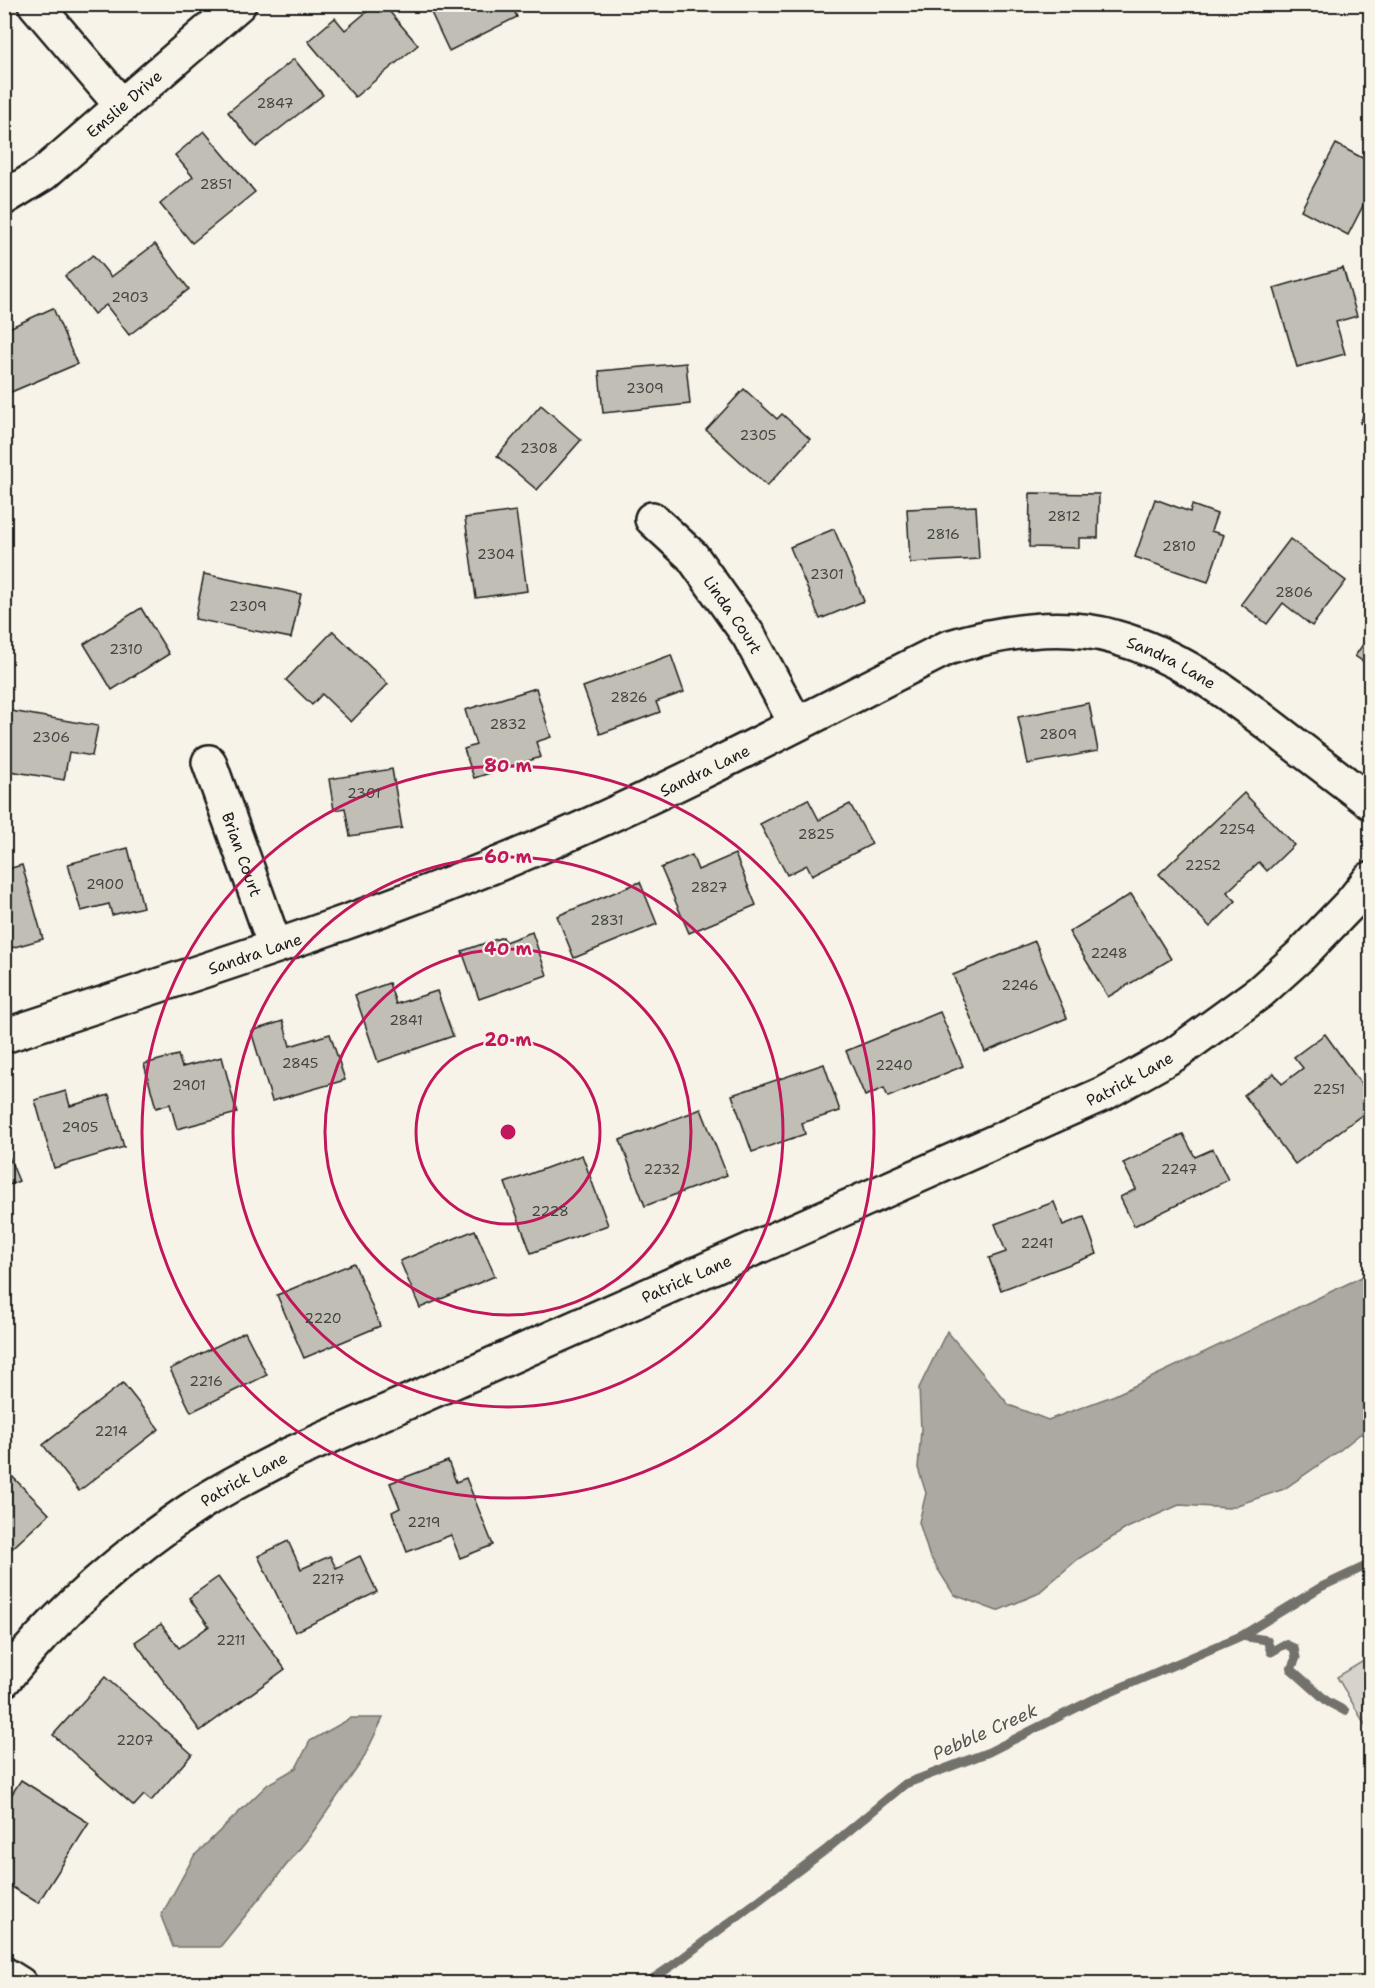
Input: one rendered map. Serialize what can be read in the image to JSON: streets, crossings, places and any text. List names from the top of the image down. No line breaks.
{"streets":{"street":["Emslie Drive","Linda Court","Sandra Lane","Brian Court","Patrick Lane"]},"crossings":[["Linda Court","Sandra Lane"],["Sandra Lane","Brian Court"]],"water":["Pebble Creek"],"house_numbers":["2847","2851","2903","2309","2305","2308","2812","2816","2810","2304","2301","2806","2309","2310","2826","2832","2809","2306","2301","2254","2825","2252","2900","2827","2831","2248","2246","2841","2845","2240","2901","2251","2905","2232","2247","2228","2241","2220","2216","2214","2219","2217","2211","2207"],"rings":["80 m","60 m","40 m","20 m"]}
